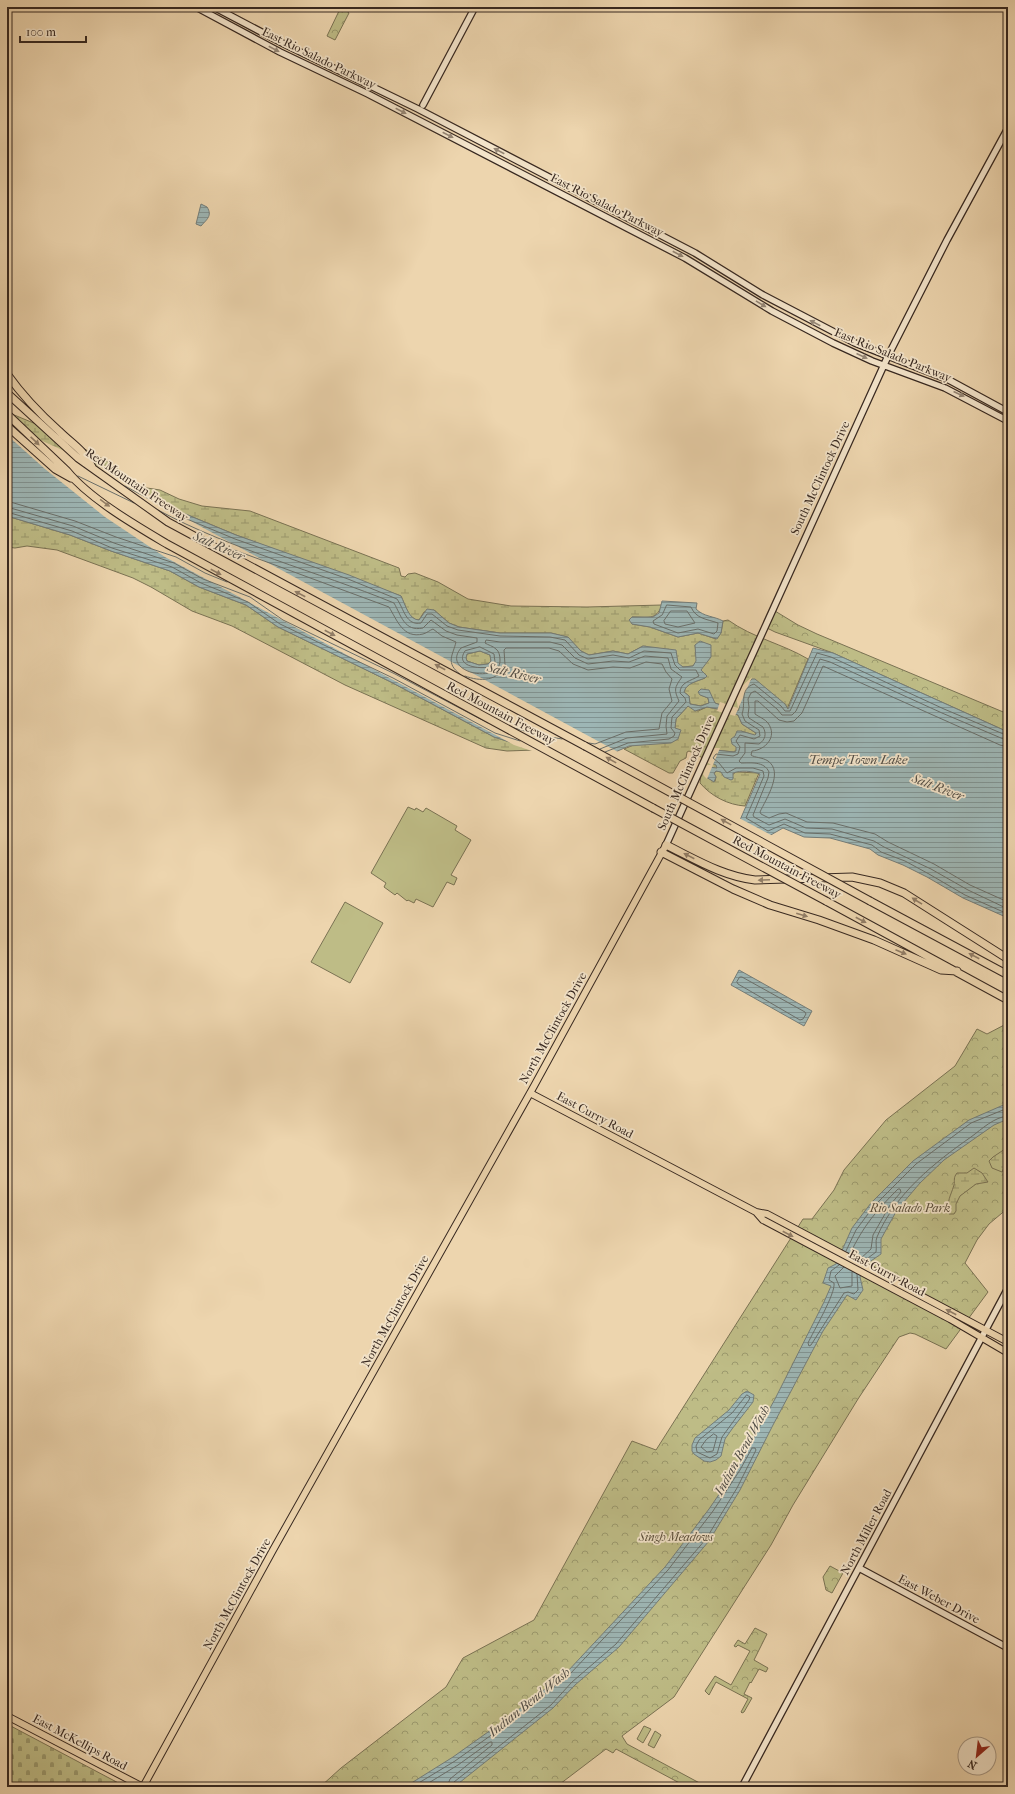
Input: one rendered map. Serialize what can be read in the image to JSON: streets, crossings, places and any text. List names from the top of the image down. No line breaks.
{"streets":{"highway":["Red Mountain Freeway"],"main road":["East Rio Salado Parkway","South McClintock Drive","North McClintock Drive","East Curry Road","North Miller Road","East Weber Drive","East McKellips Road"]},"crossings":[["East Rio Salado Parkway","South McClintock Drive"],["South McClintock Drive","North McClintock Drive"],["North McClintock Drive","East Curry Road"],["North McClintock Drive","East McKellips Road"],["East Curry Road","North Miller Road"],["North Miller Road","East Weber Drive"]],"water":["Salt River","Tempe Town Lake","Indian Bend Wash"],"parks":["Rio Salado Park","Singh Meadows"],"scale_bar":"100 m","north":"bottom left"}
